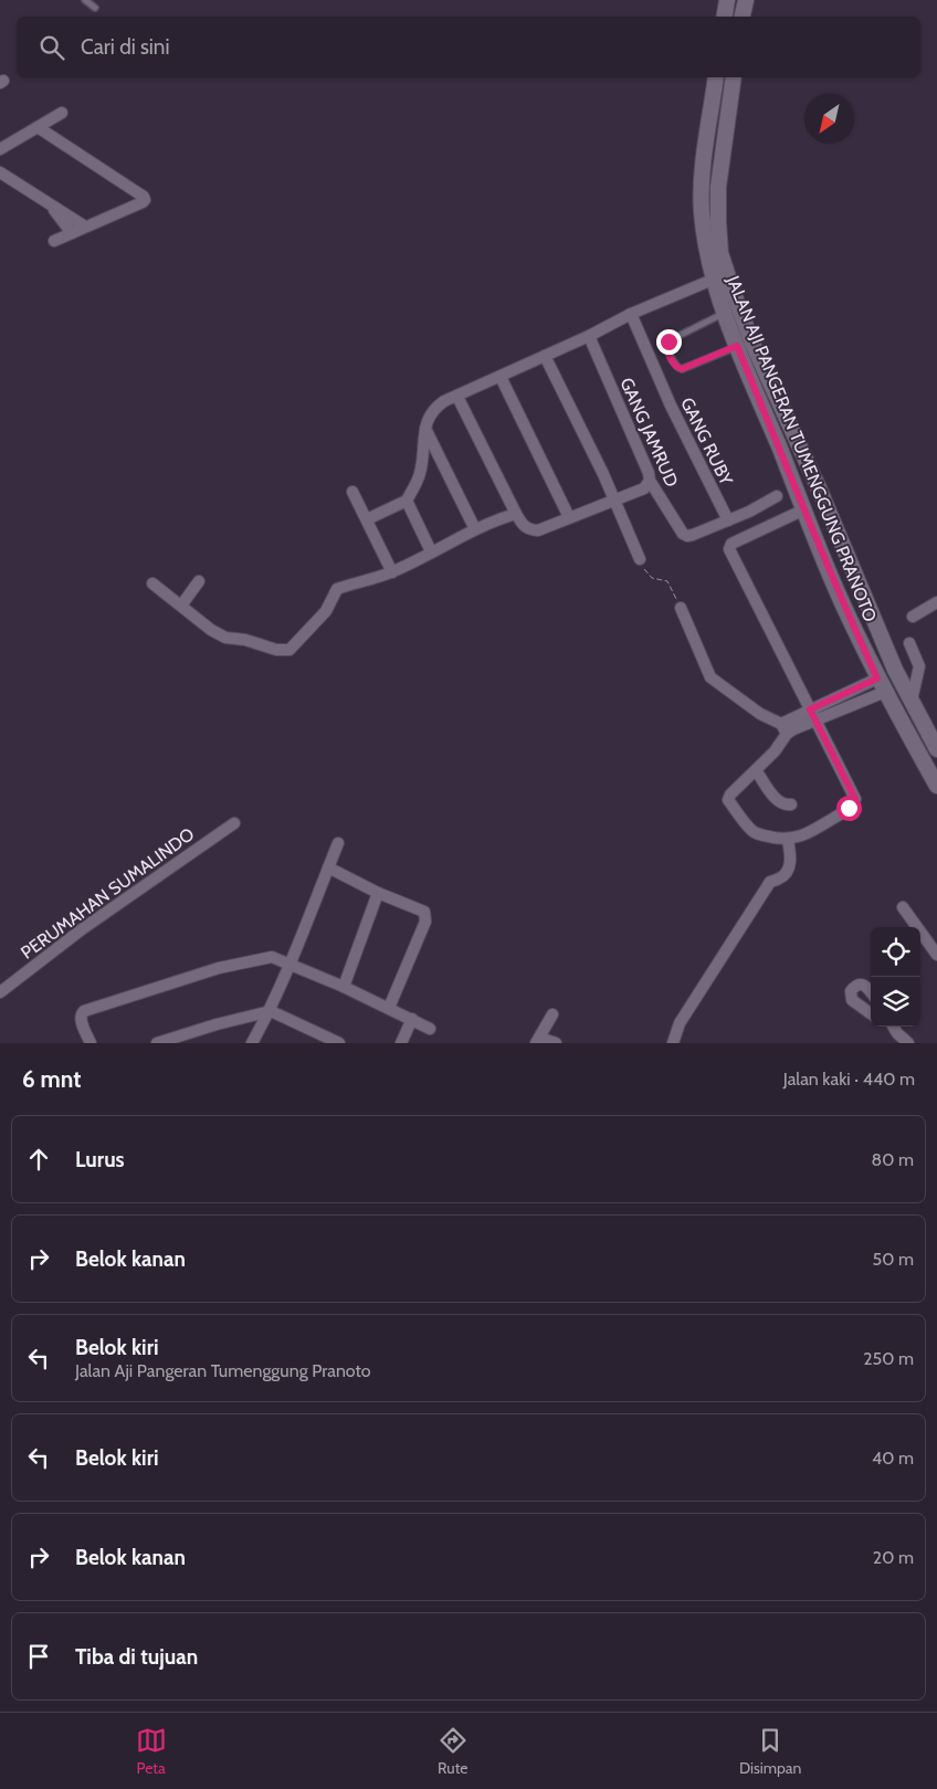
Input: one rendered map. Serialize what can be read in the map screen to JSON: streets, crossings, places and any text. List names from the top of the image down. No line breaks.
{"streets":{"main road":["JALAN AJI PANGERAN TUMENGGUNG PRANOTO"],"street":["GANG JAMRUD","GANG RUBY","PERUMAHAN SUMALINDO"]},"crossings":[["GANG JAMRUD","GANG RUBY"]],"north":"bottom left","page":{"search":"Cari di sini","heading":["6 mnt","Jalan kaki · 440 m"],"list":[["Lurus","80 m"],["Belok kanan","50 m"],["Belok kiri","Jalan Aji Pangeran Tumenggung Pranoto","250 m"],["Belok kiri","40 m"],["Belok kanan","20 m"],"Tiba di tujuan"],"nav":["Peta","Rute","Disimpan"]}}
